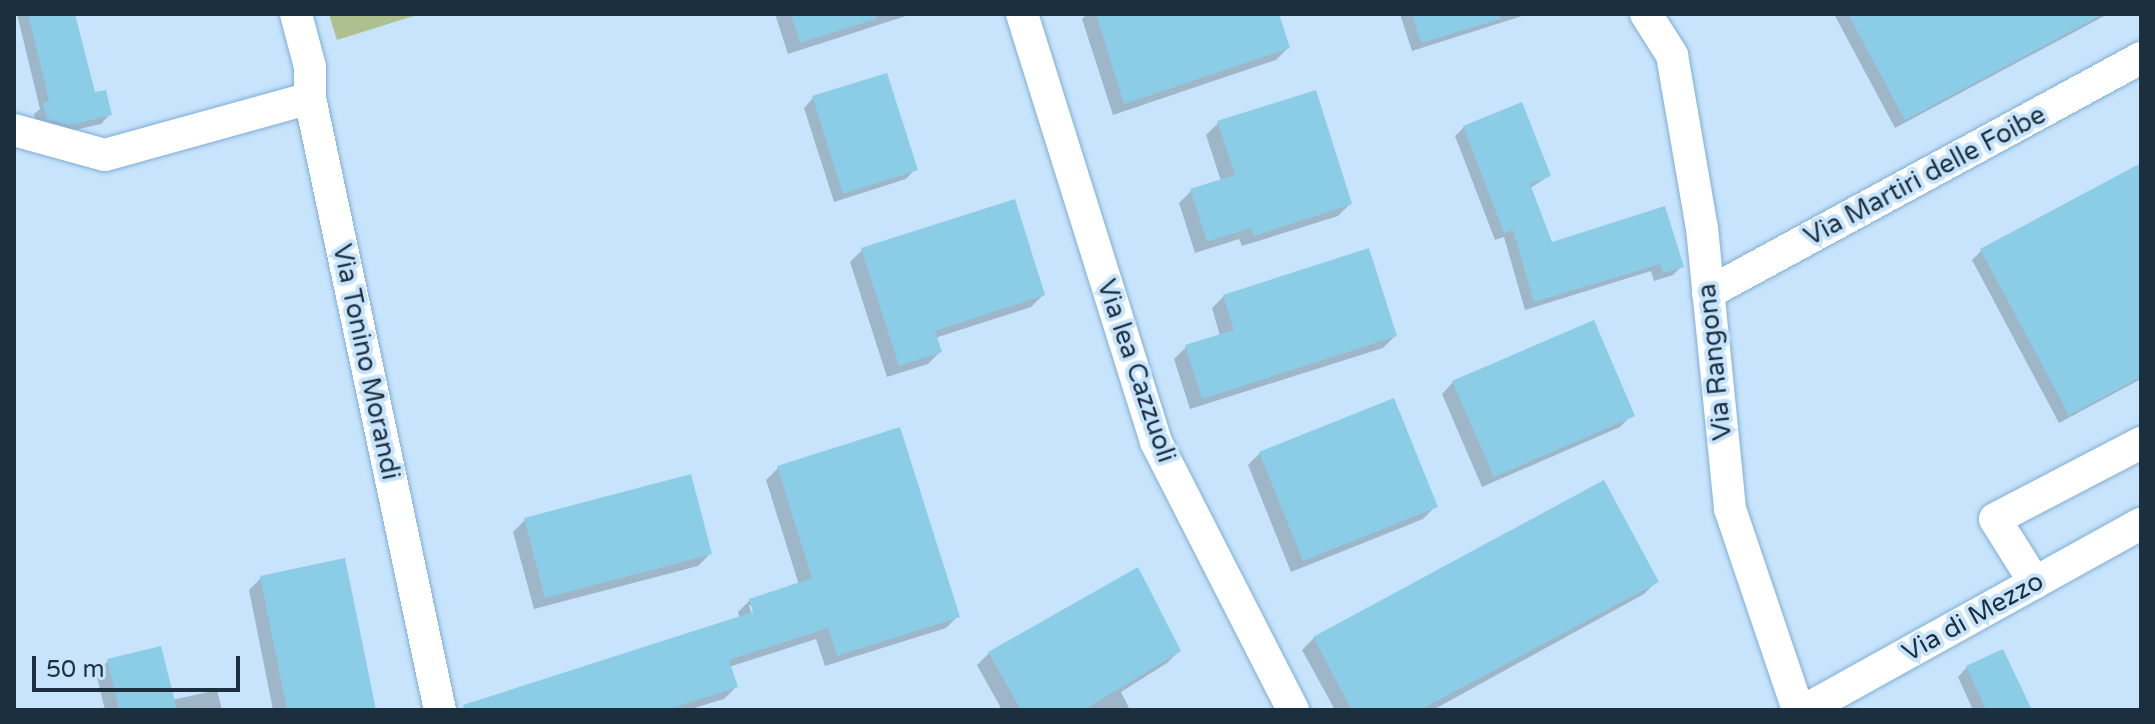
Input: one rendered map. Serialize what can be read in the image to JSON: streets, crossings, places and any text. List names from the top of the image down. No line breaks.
{"streets":{"street":["Via Martiri delle Foibe","Via Tonino Morandi","Via Rangona","Via lea Cazzuoli","Via di Mezzo"]},"crossings":[["Via Martiri delle Foibe","Via Rangona"]],"scale_bar":"50 m"}
